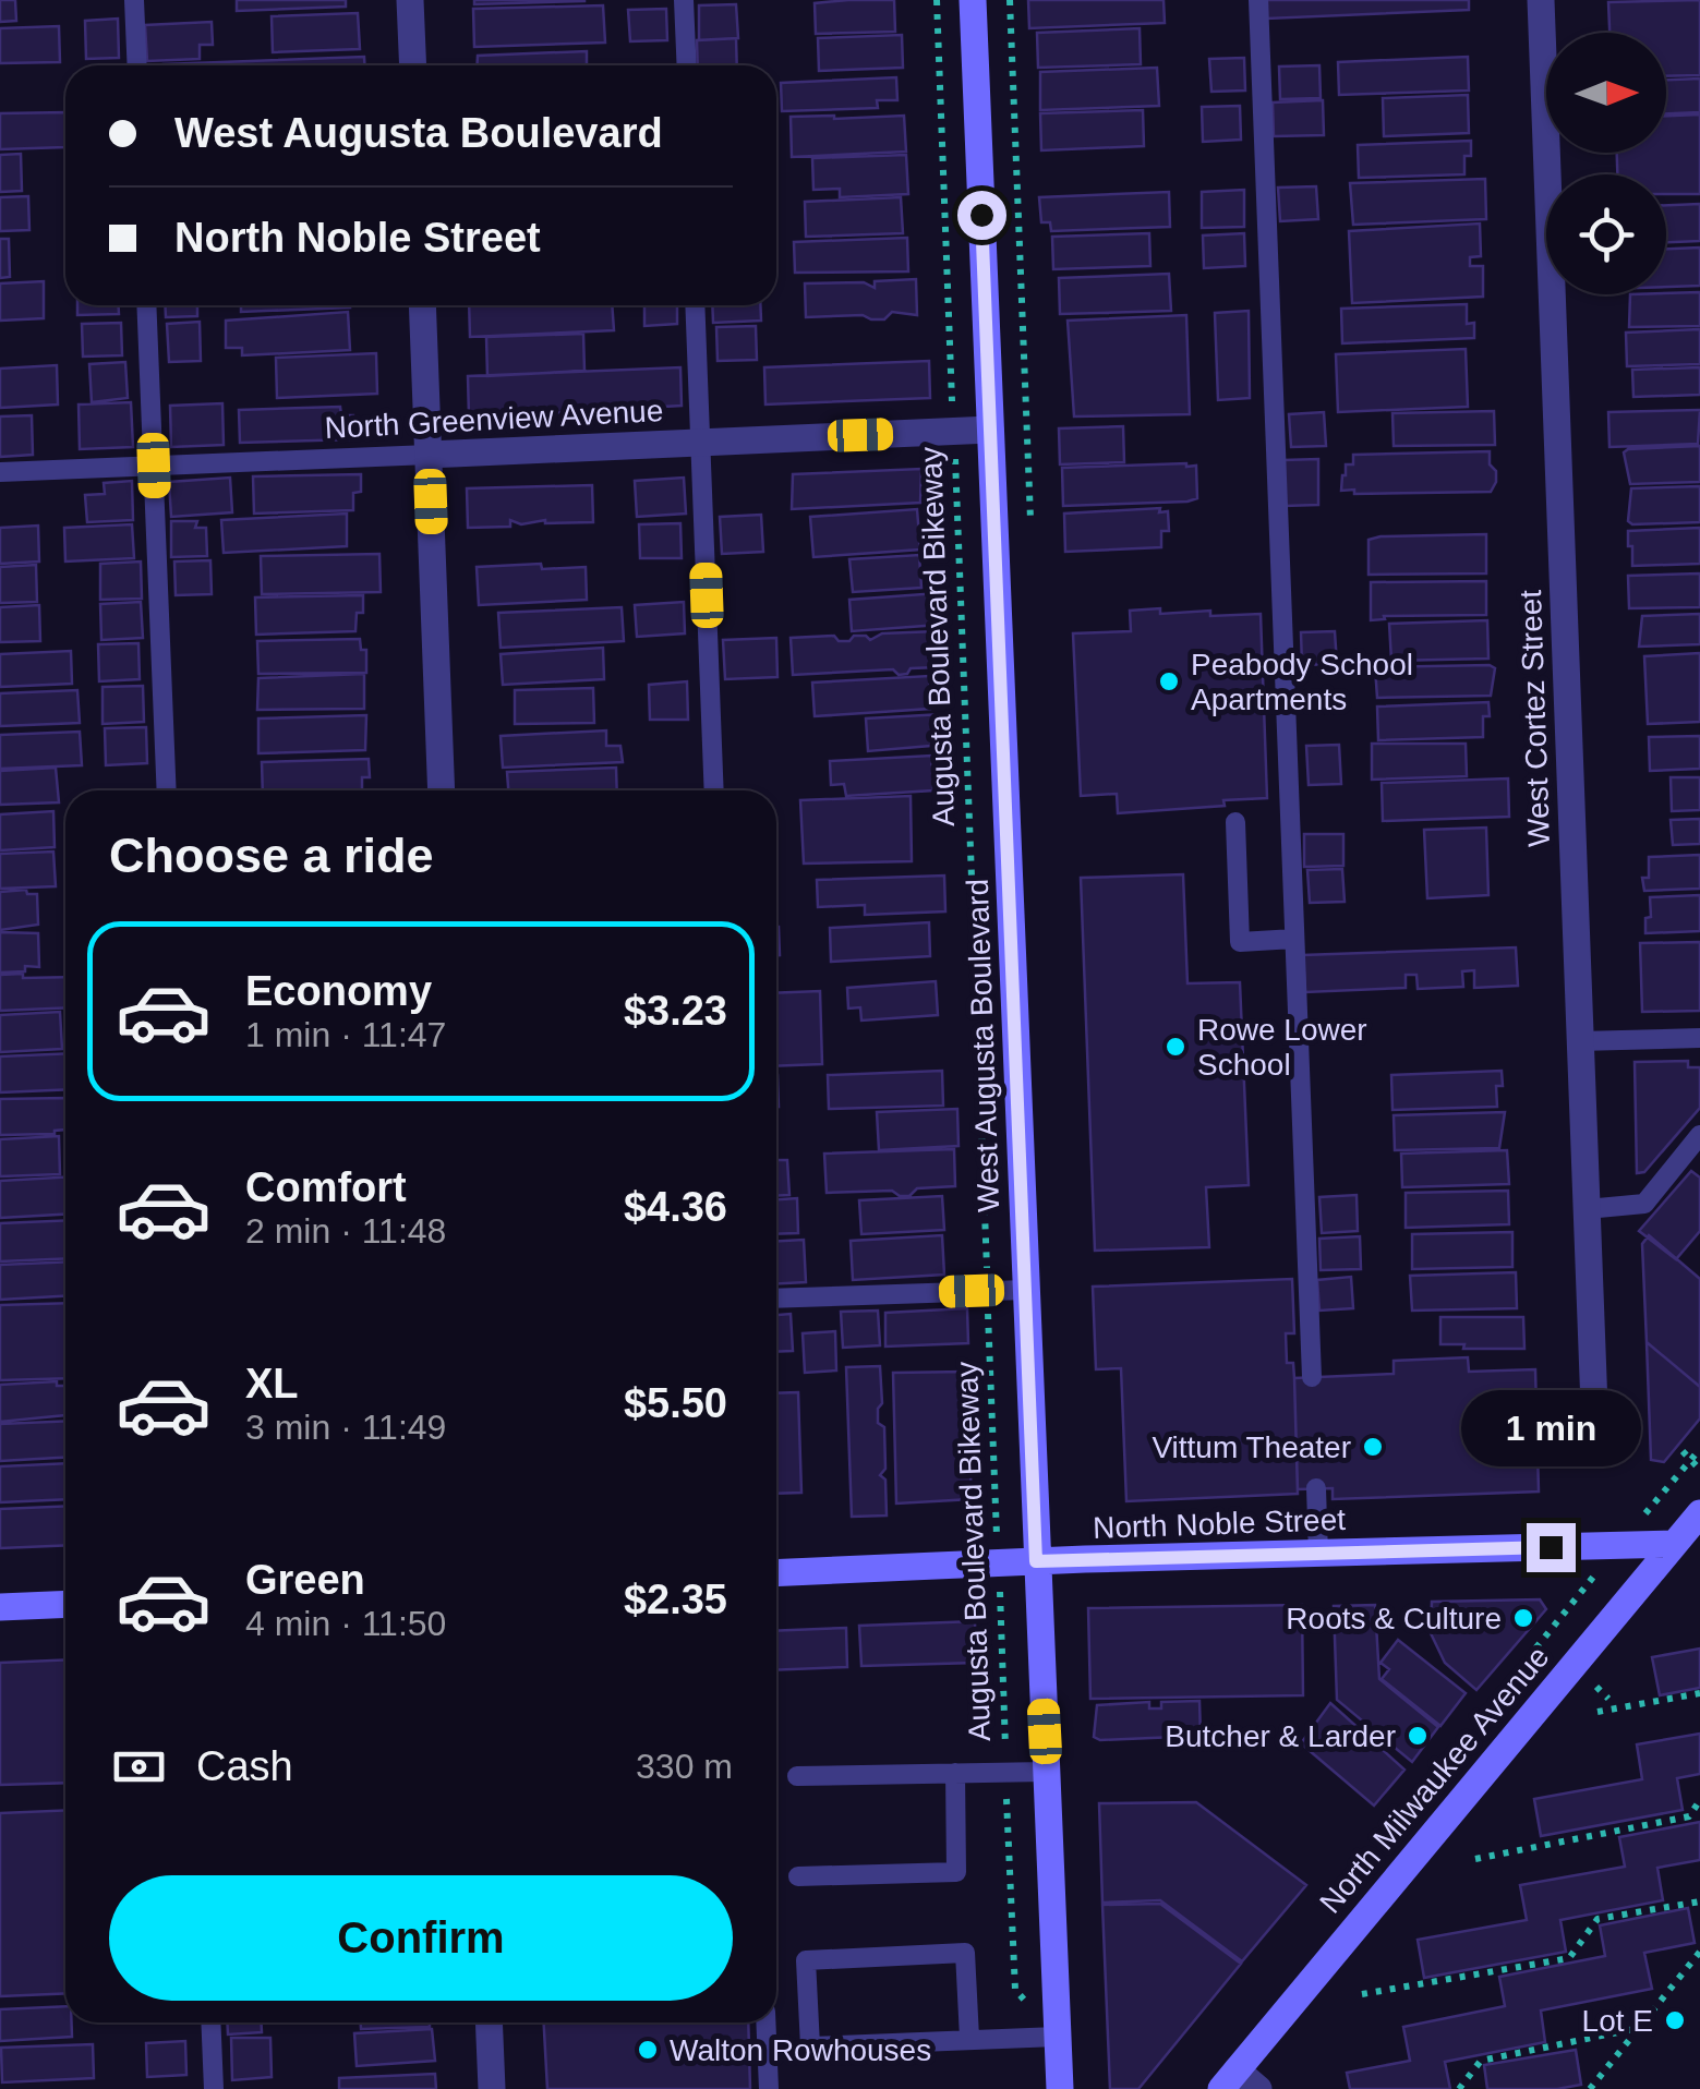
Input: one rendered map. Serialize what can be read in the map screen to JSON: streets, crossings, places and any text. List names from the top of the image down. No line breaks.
{"streets":{"street":["North Greenview Avenue","West Cortez Street","West Augusta Boulevard","North Noble Street","North Milwaukee Avenue"],"path":["Augusta Boulevard Bikeway"]},"crossings":[["North Greenview Avenue","Augusta Boulevard Bikeway"],["North Greenview Avenue","West Augusta Boulevard"],["Augusta Boulevard Bikeway","North Noble Street"],["West Augusta Boulevard","North Noble Street"],["North Noble Street","North Milwaukee Avenue"]],"places":["Peabody School Apartments","Rowe Lower School","Vittum Theater","Roots & Culture","Butcher & Larder","Lot E","Walton Rowhouses"],"north":"right","page":{"banner":["West Augusta Boulevard","North Noble Street"],"heading":"Choose a ride","list":[{"name":"Economy","note":"1 min · 11:47","value":"$3.23"},{"name":"Comfort","note":"2 min · 11:48","value":"$4.36"},{"name":"XL","note":"3 min · 11:49","value":"$5.50"},{"name":"Green","note":"4 min · 11:50","value":"$2.35"}],"bubble":"1 min","pay":["Cash","330 m"],"buttons":"Confirm"}}
